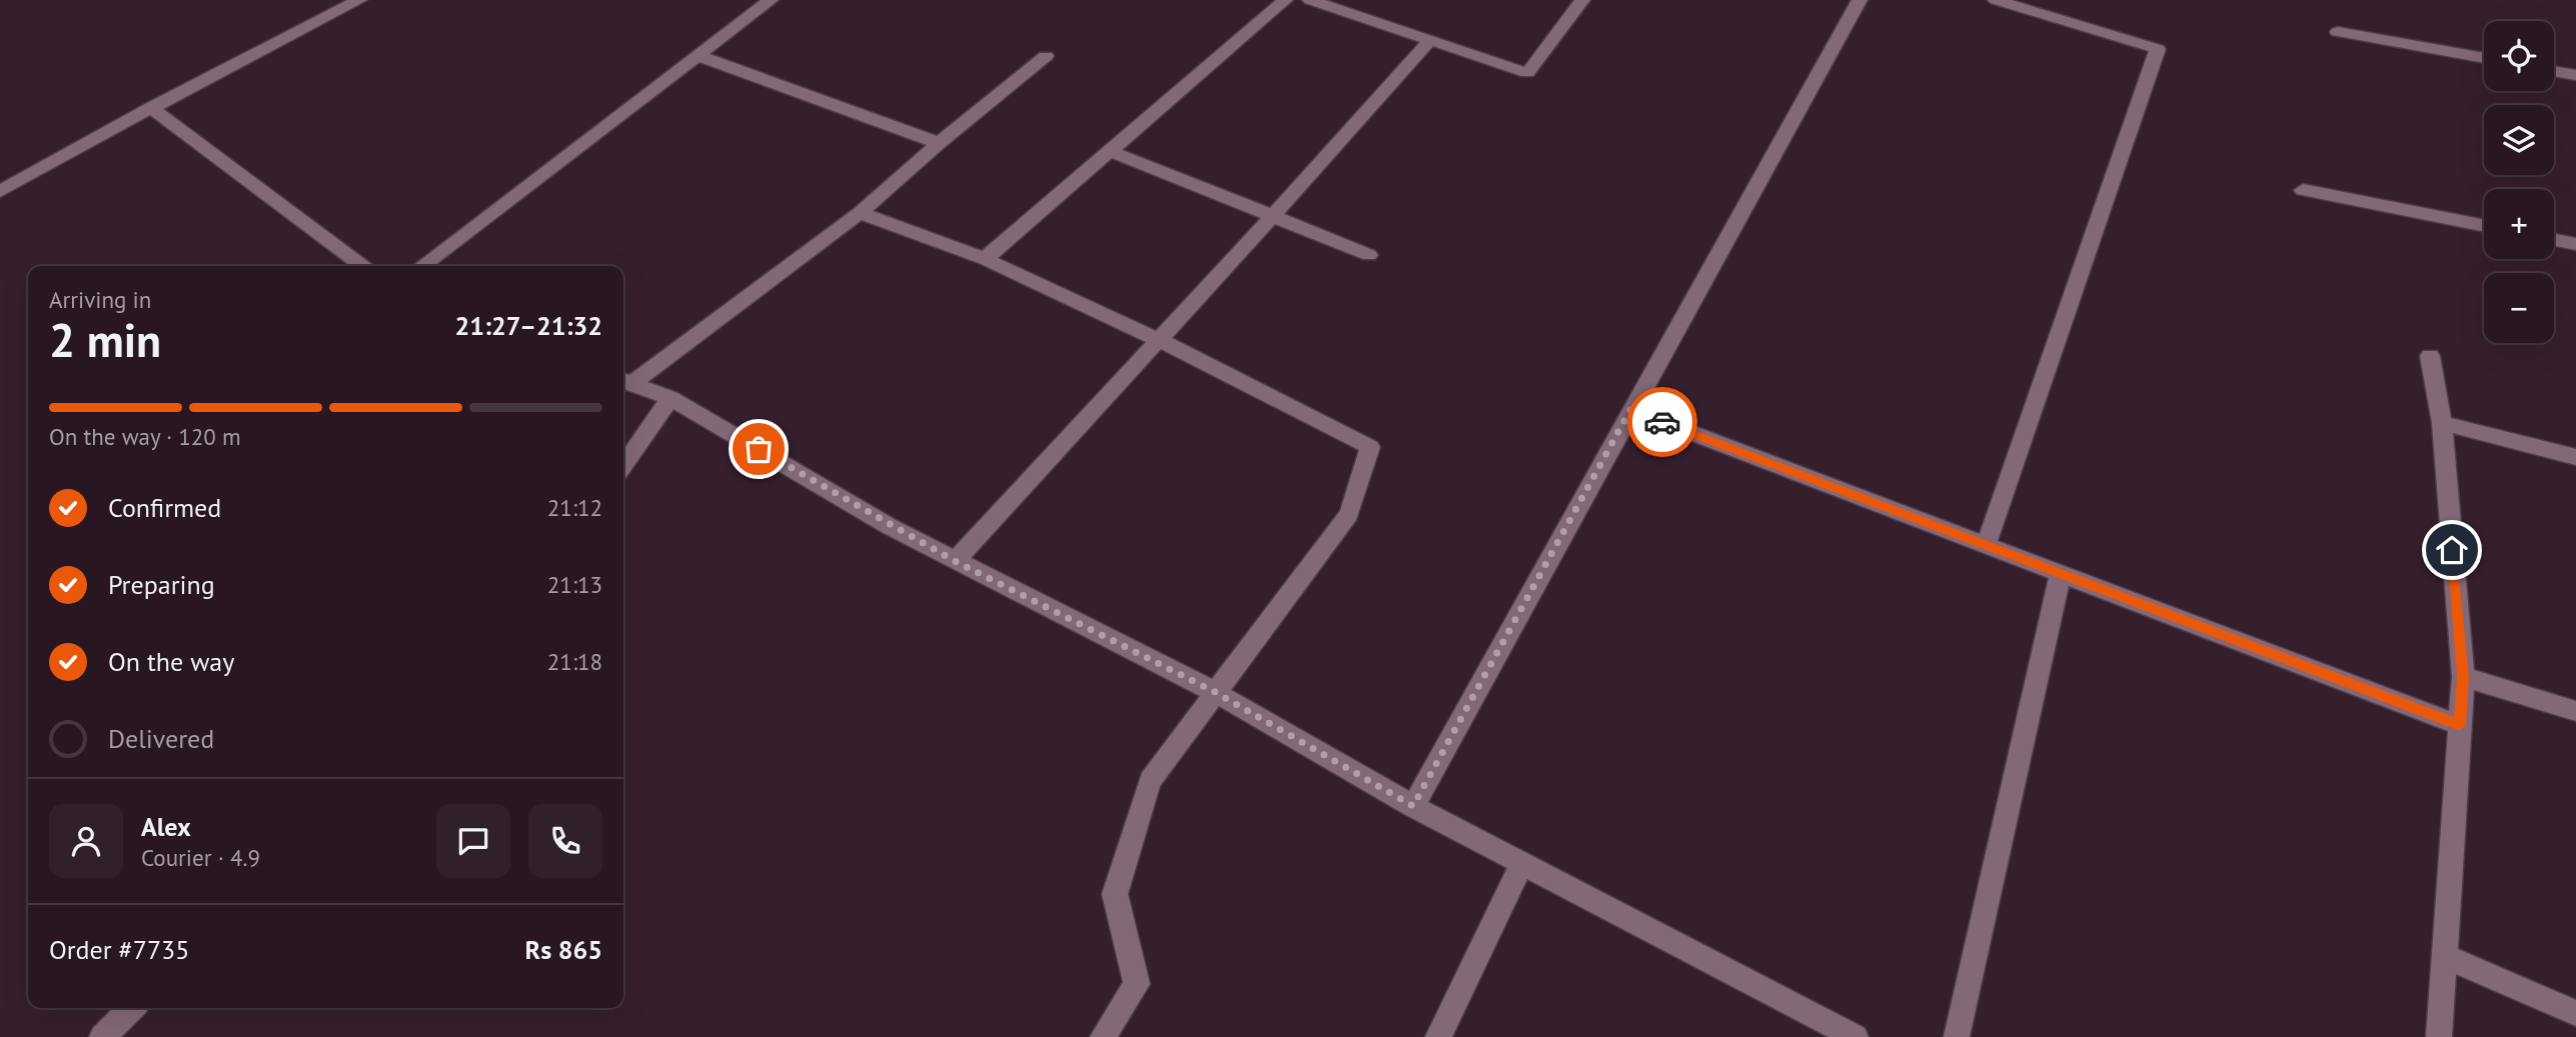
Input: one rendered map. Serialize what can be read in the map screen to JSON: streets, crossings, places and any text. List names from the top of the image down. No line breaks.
{"page":{"map_buttons":["+","−"],"heading":["2 min","Arriving in","21:27–21:32"],"panel":["Alex","Courier · 4.9","Order #7735","Rs 865"],"bar":"On the way · 120 m","list":[["Confirmed","21:12"],["Preparing","21:13"],["On the way","21:18"],"Delivered"]}}
